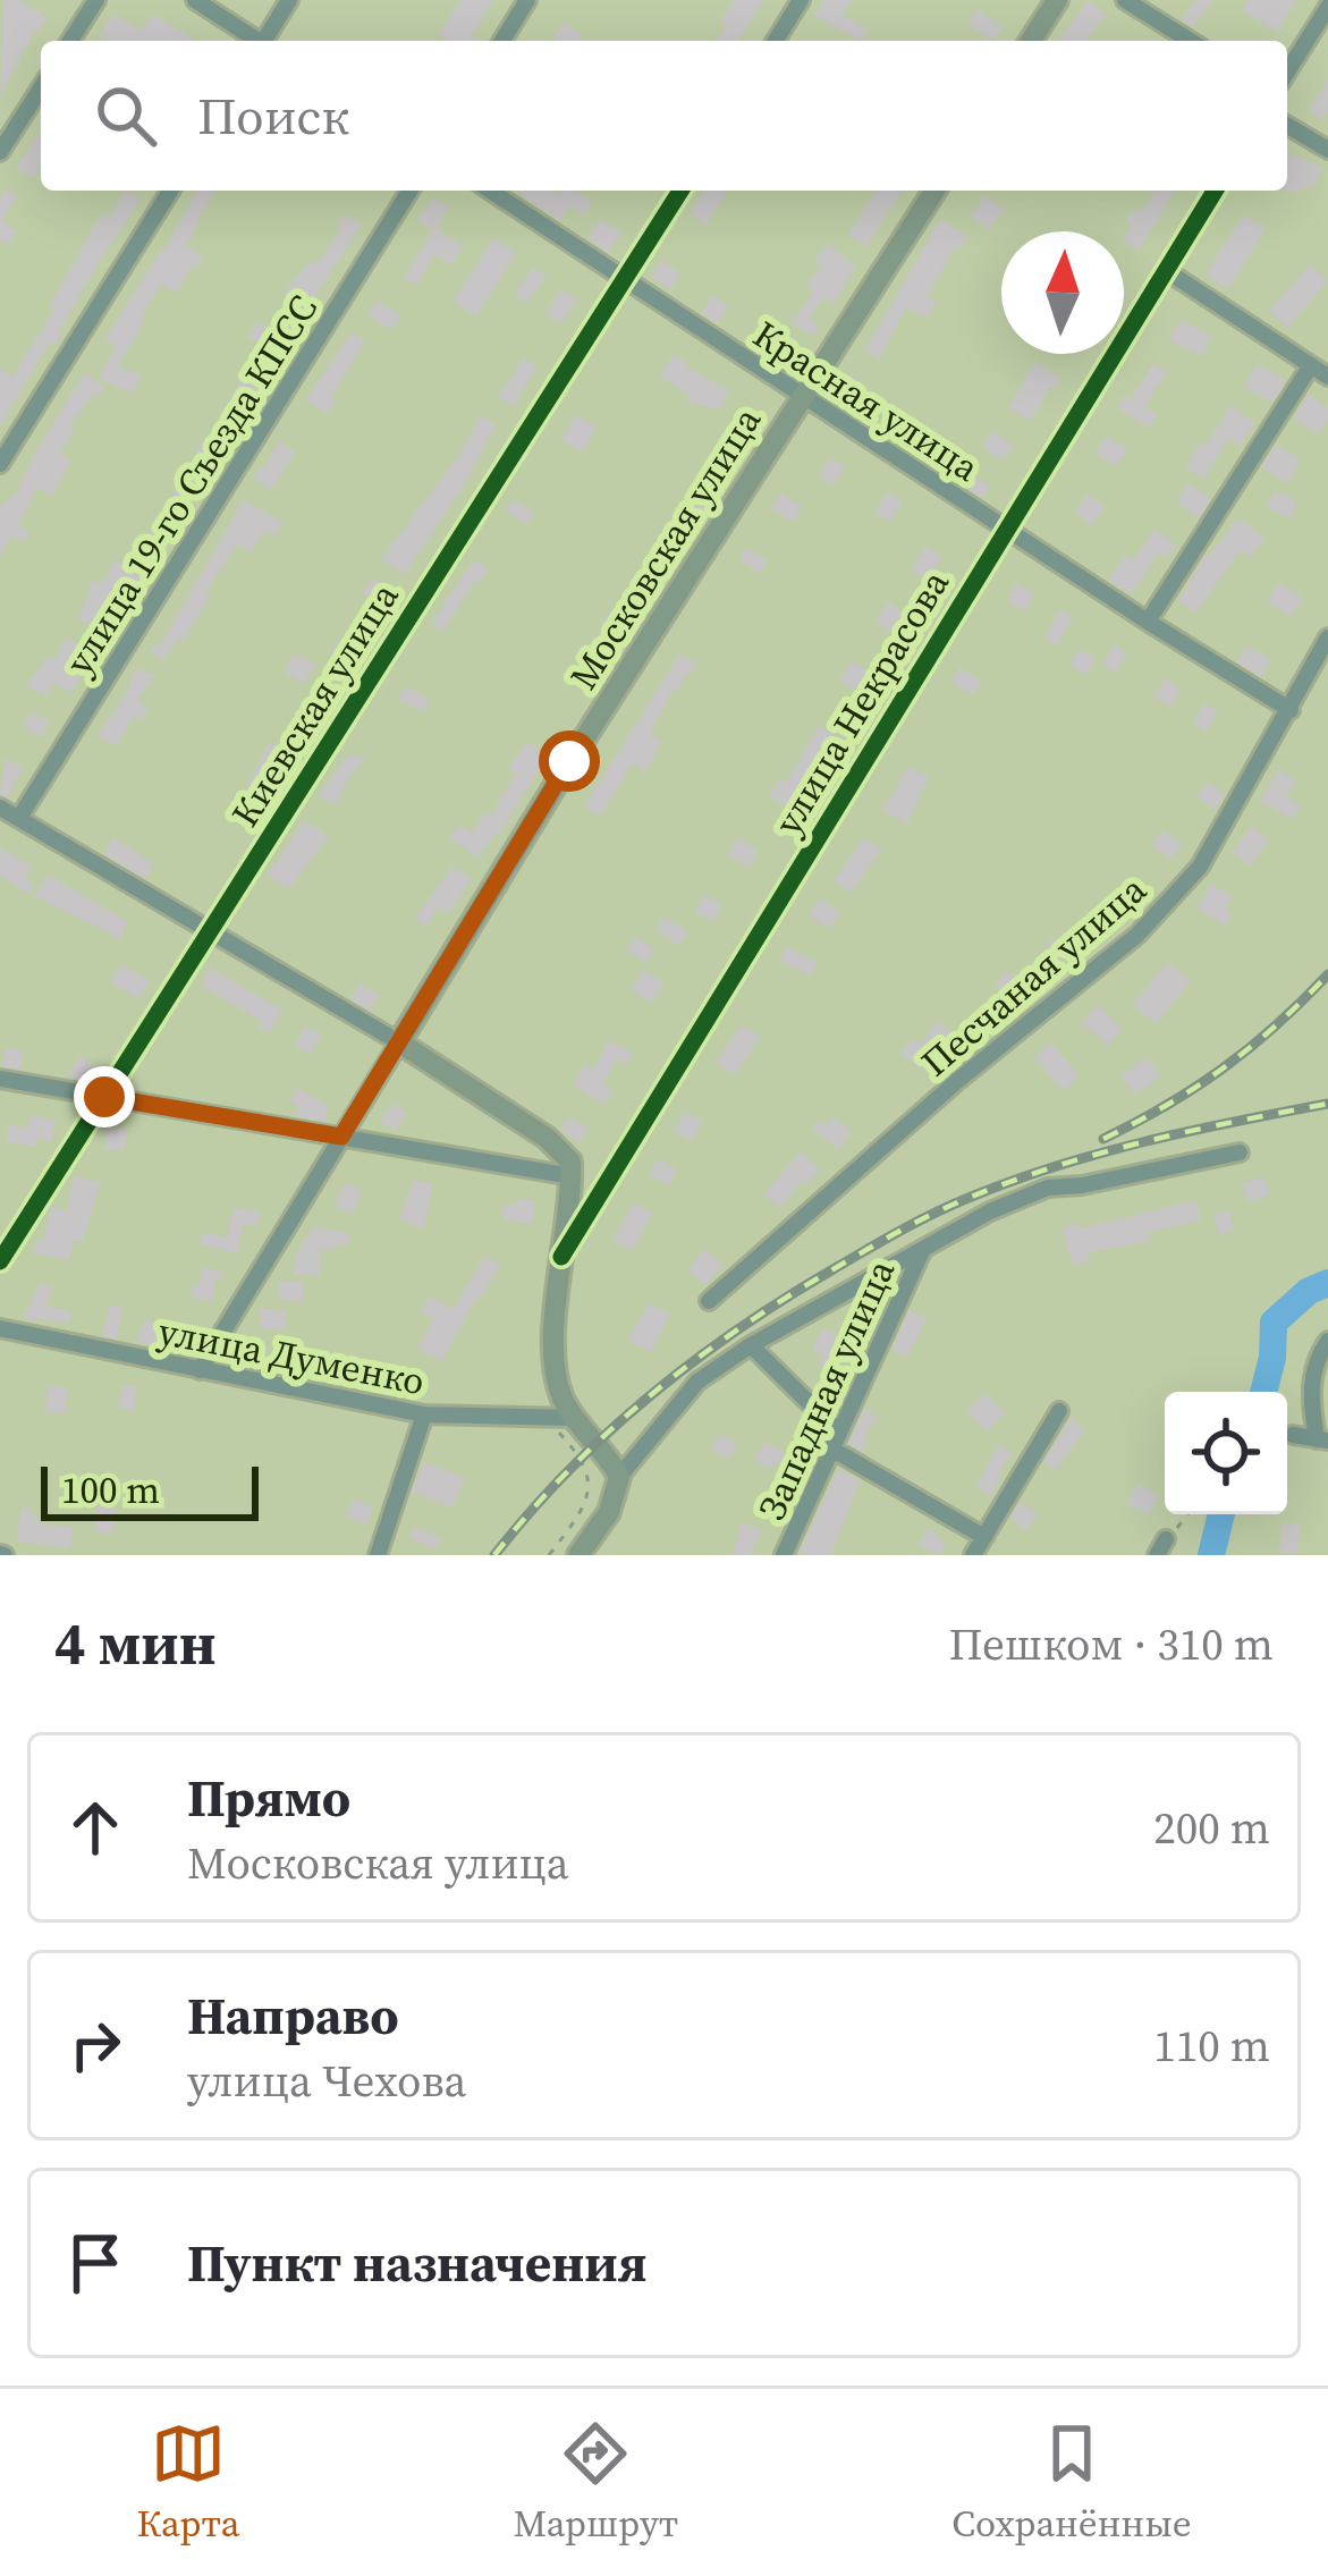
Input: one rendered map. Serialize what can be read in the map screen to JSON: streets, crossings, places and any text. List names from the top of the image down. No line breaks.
{"streets":{"main road":["Московская улица"],"street":["Красная улица","улица 19-го Съезда КПСС","улица Некрасова","Киевская улица","Песчаная улица","улица Думенко","Западная улица"]},"crossings":[["Красная улица","Московская улица"],["Красная улица","улица Некрасова"],["Красная улица","Киевская улица"],["Красная улица","Песчаная улица"],["Московская улица","улица Думенко"]],"scale_bar":"100 m","north":"top","page":{"search":"Поиск","scale":"100 m","heading":["4 мин","Пешком · 310 m"],"list":[["Прямо","Московская улица","200 m"],["Направо","улица Чехова","110 m"],"Пункт назначения"],"nav":["Карта","Маршрут","Сохранённые"]}}
